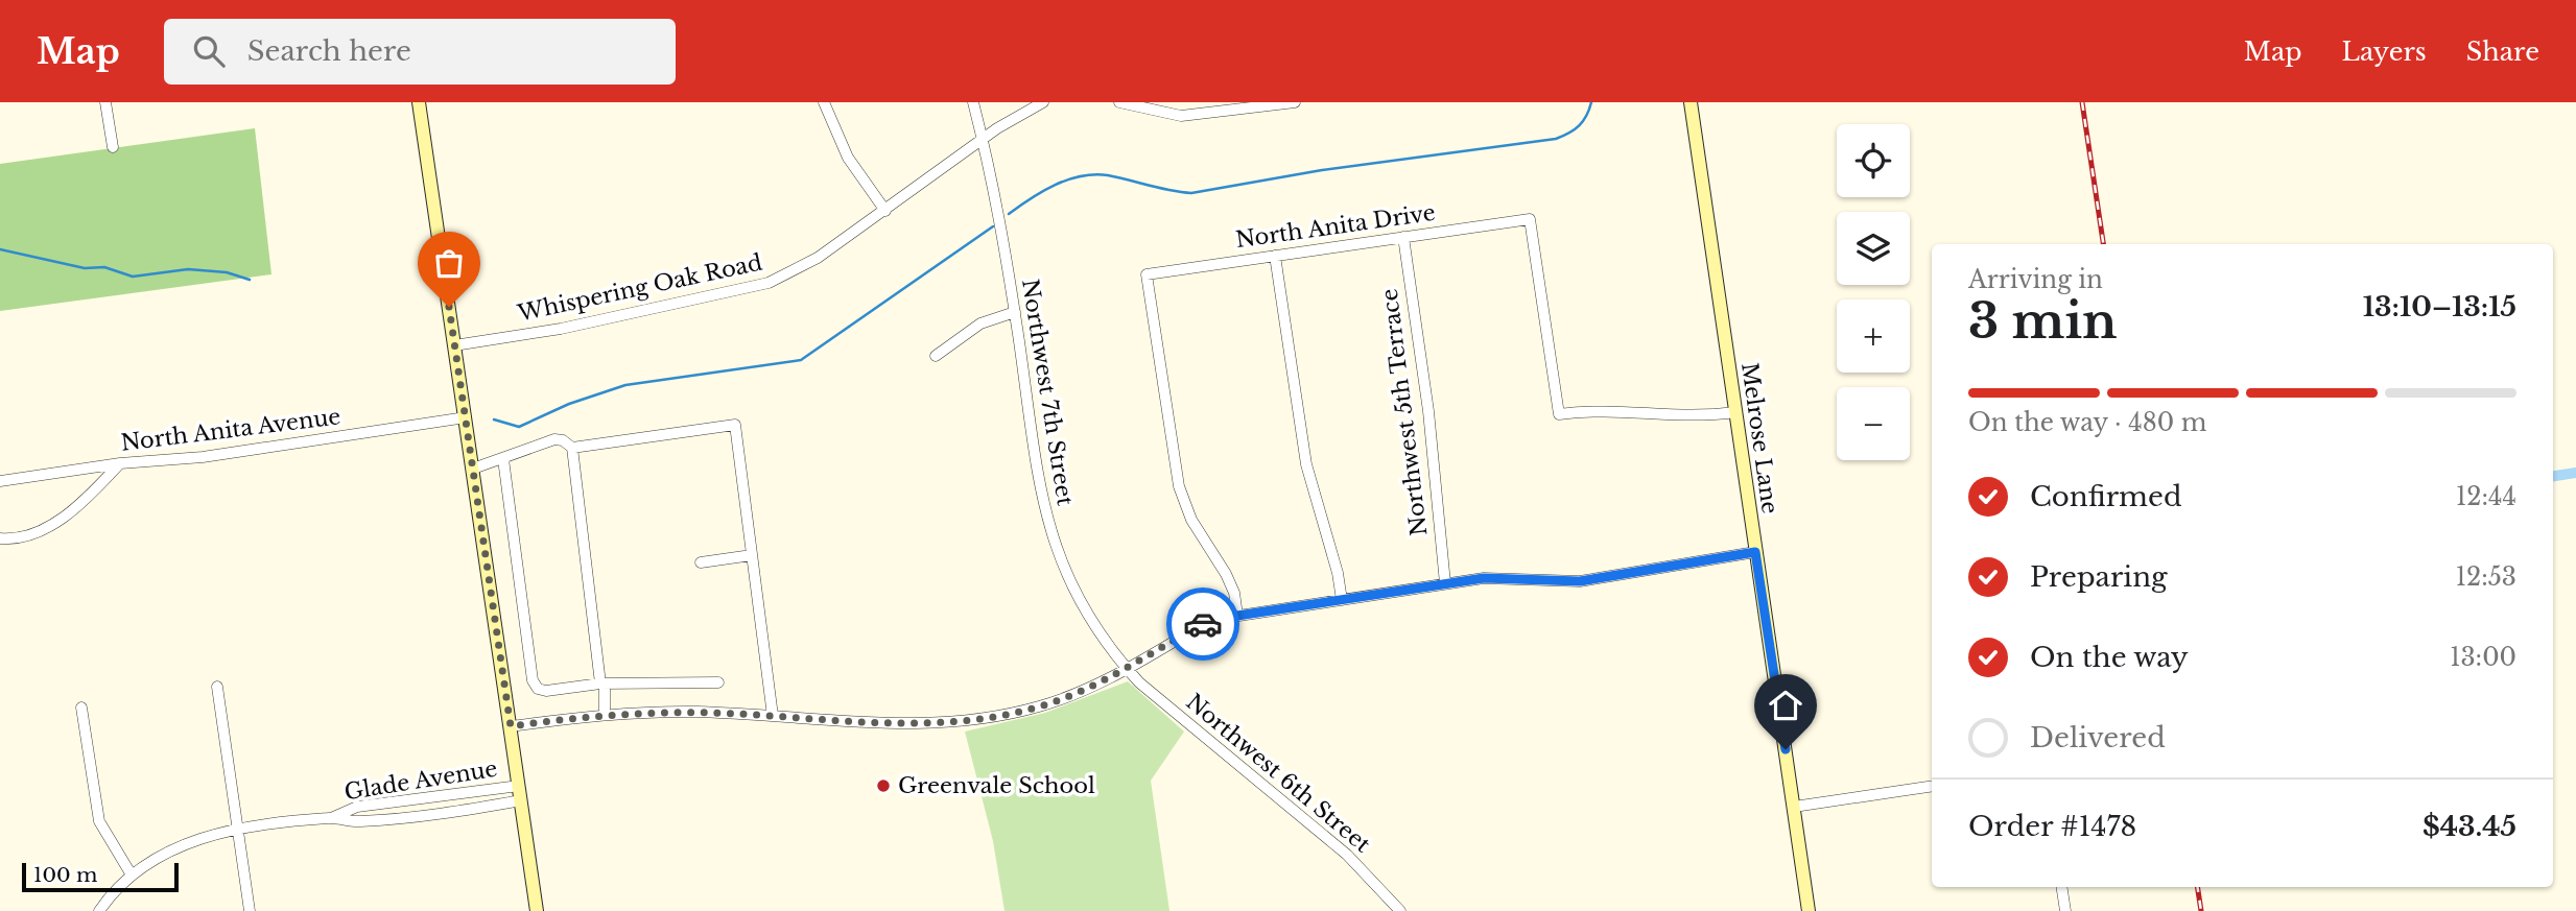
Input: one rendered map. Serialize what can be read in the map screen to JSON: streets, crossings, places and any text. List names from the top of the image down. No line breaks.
{"streets":{"main road":["Melrose Lane"],"street":["North Anita Drive","Whispering Oak Road","Northwest 7th Street","Northwest 5th Terrace","North Anita Avenue","Northwest 6th Street","Glade Avenue"]},"crossings":[["North Anita Drive","Northwest 5th Terrace"],["North Anita Drive","Melrose Lane"],["Whispering Oak Road","Northwest 7th Street"],["Northwest 7th Street","Northwest 6th Street"]],"places":["Greenvale School"],"scale_bar":"100 m","page":{"header":"Map","search":"Search here","nav":["Map","Layers","Share"],"map_buttons":["+","−"],"heading":["3 min","Arriving in","13:10–13:15"],"panel":["Order #1478","$43.45"],"bar":"On the way · 480 m","list":[["Confirmed","12:44"],["Preparing","12:53"],["On the way","13:00"],"Delivered"],"scale":"100 m"}}
